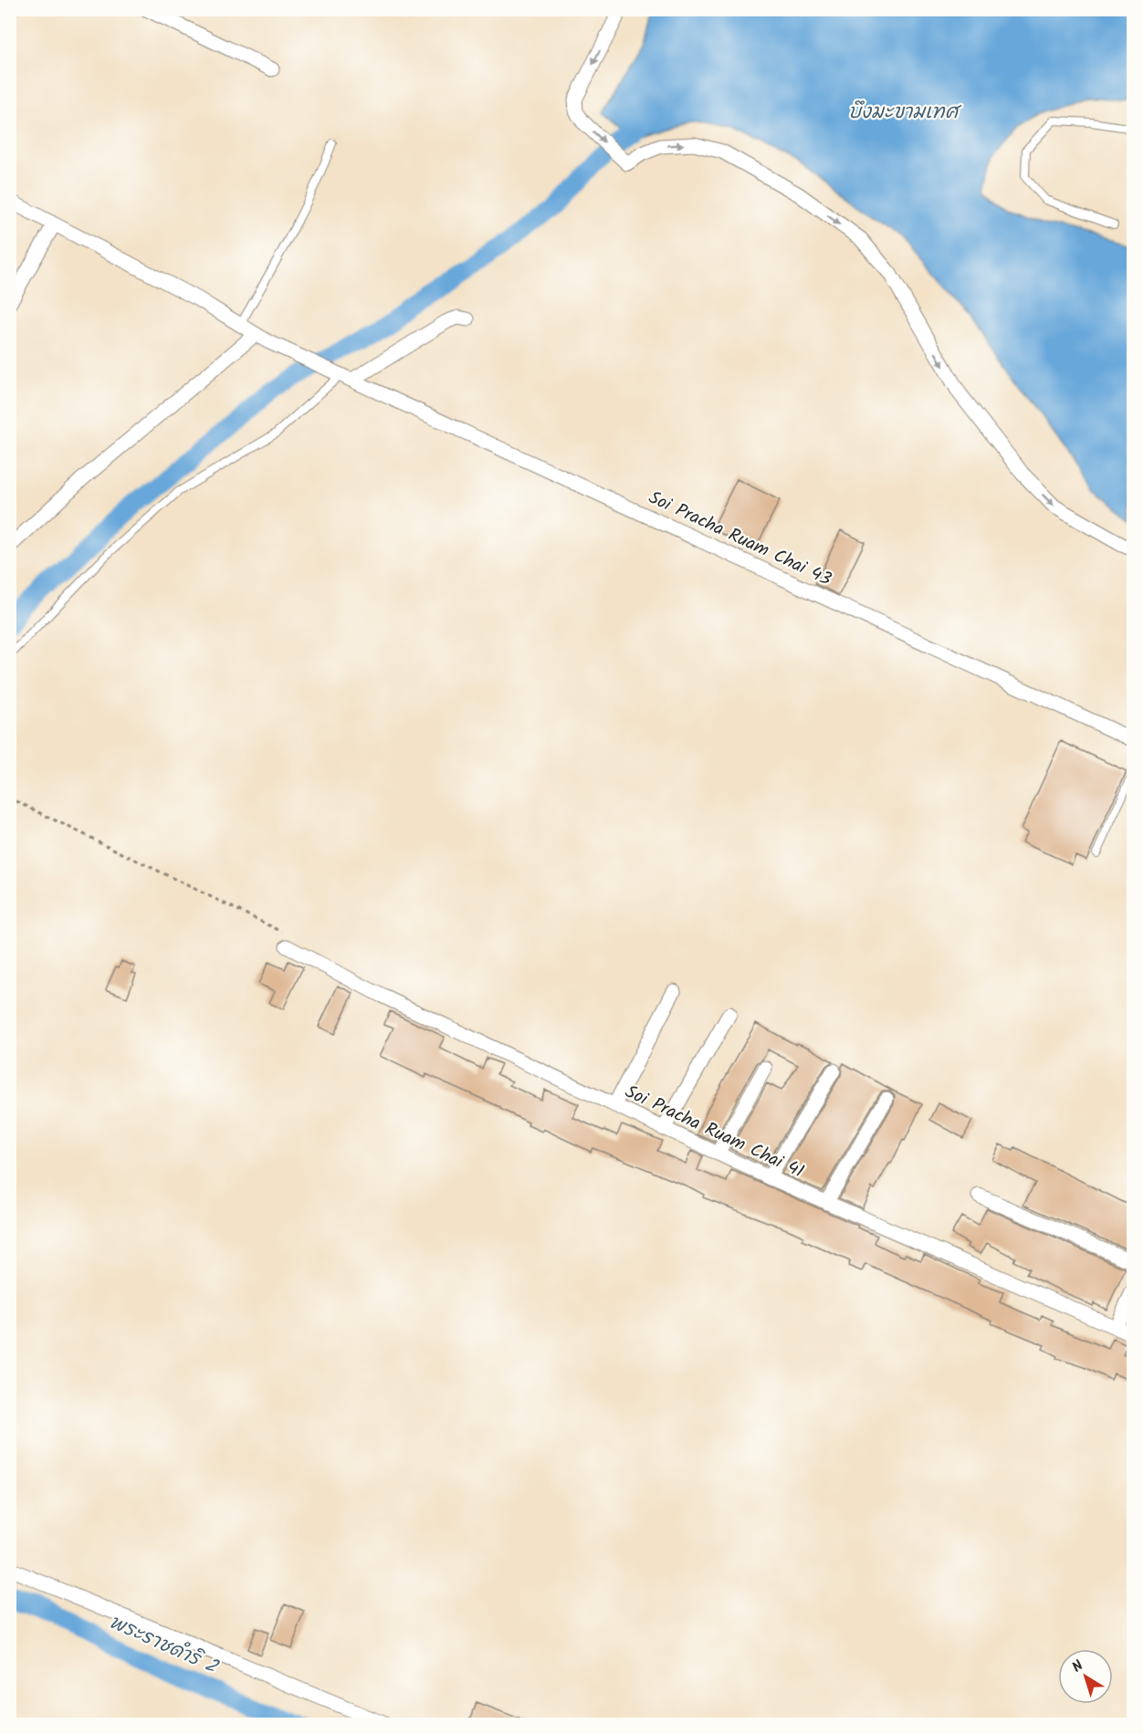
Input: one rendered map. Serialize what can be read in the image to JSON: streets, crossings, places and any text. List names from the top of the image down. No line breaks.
{"streets":{"street":["Soi Pracha Ruam Chai 43","Soi Pracha Ruam Chai 41"]},"water":["บึงมะขามเทศ","พระราชดำริ 2"],"north":"top left"}
